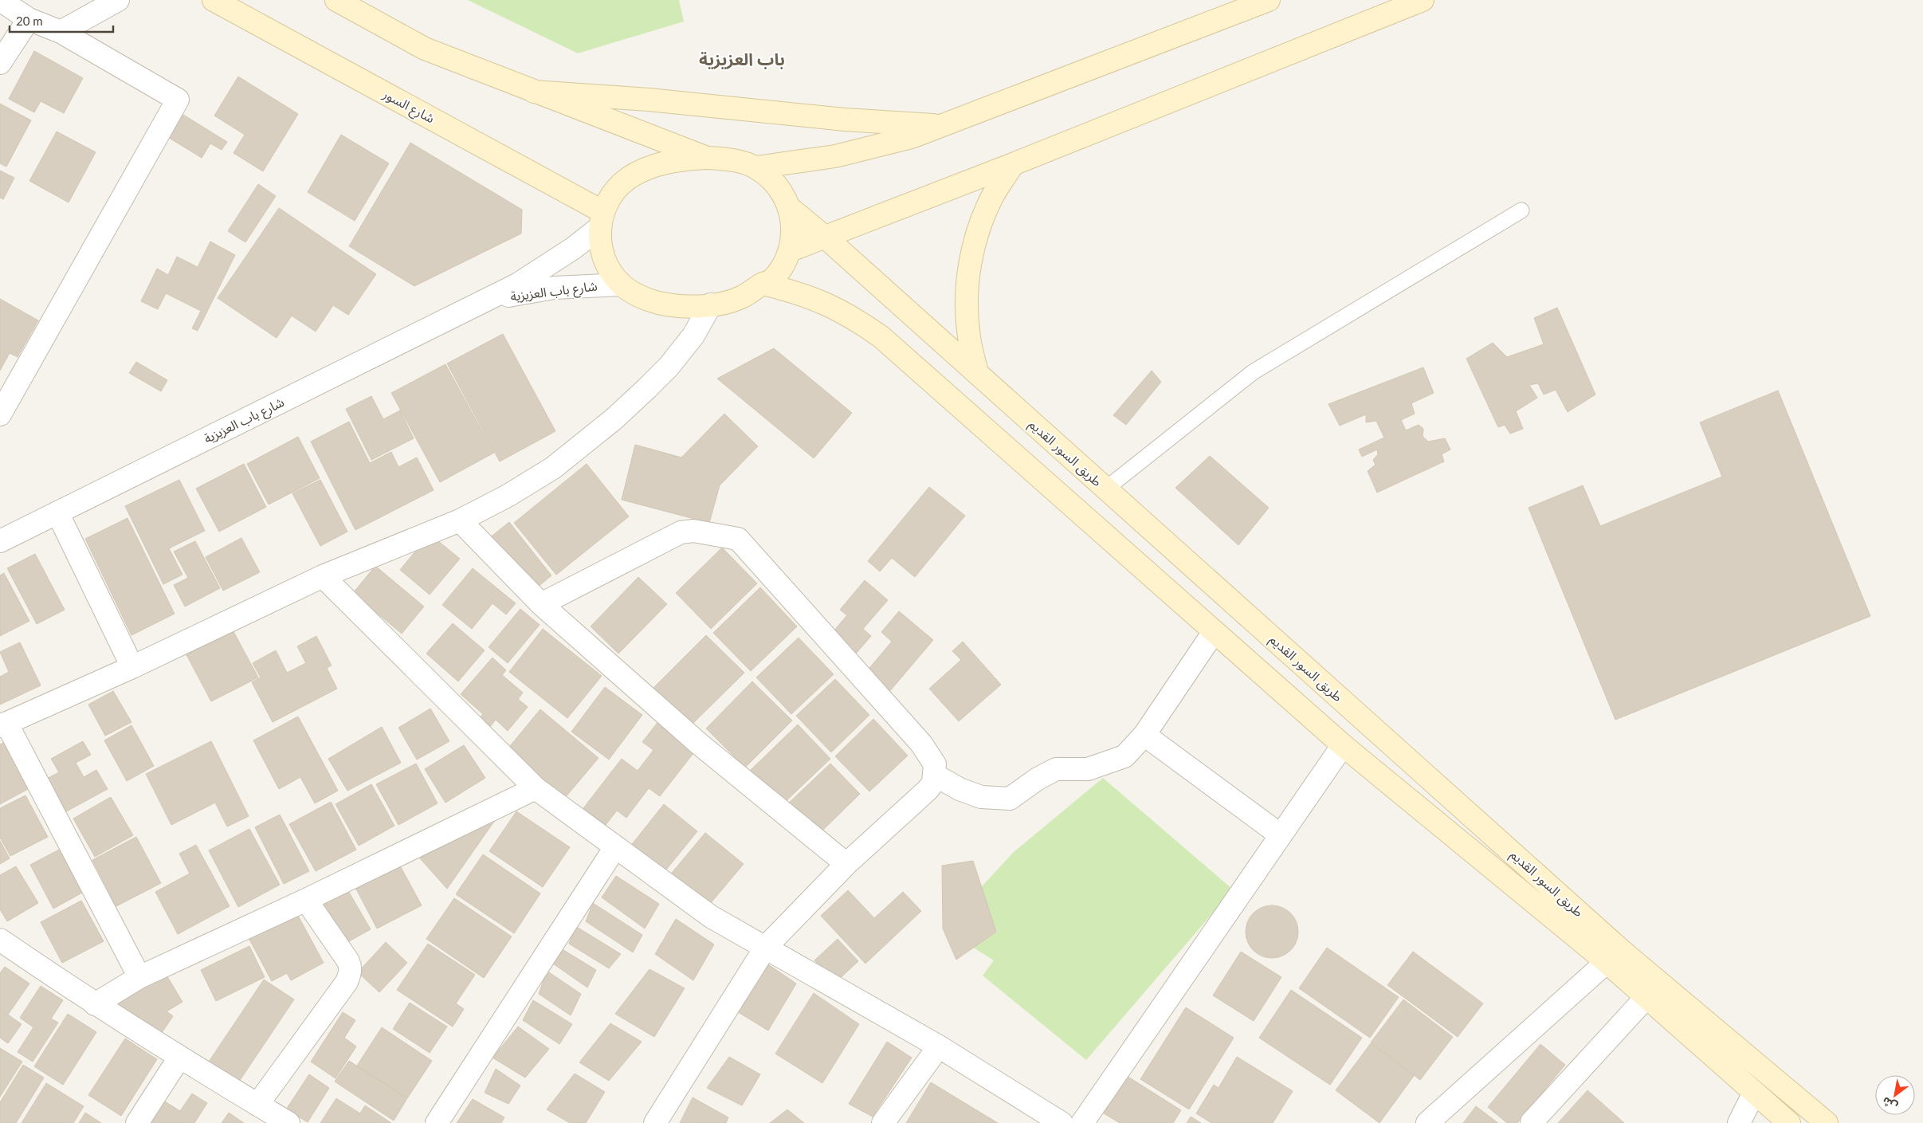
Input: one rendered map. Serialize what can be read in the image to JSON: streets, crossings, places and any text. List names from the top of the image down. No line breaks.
{"streets":{"main road":["شارع السور","طريق السور القديم"],"street":["شارع باب العزيزية"]},"crossings":[["شارع السور","شارع باب العزيزية"]],"districts":["باب العزيزية"],"scale_bar":"20 m","north":"bottom left"}
